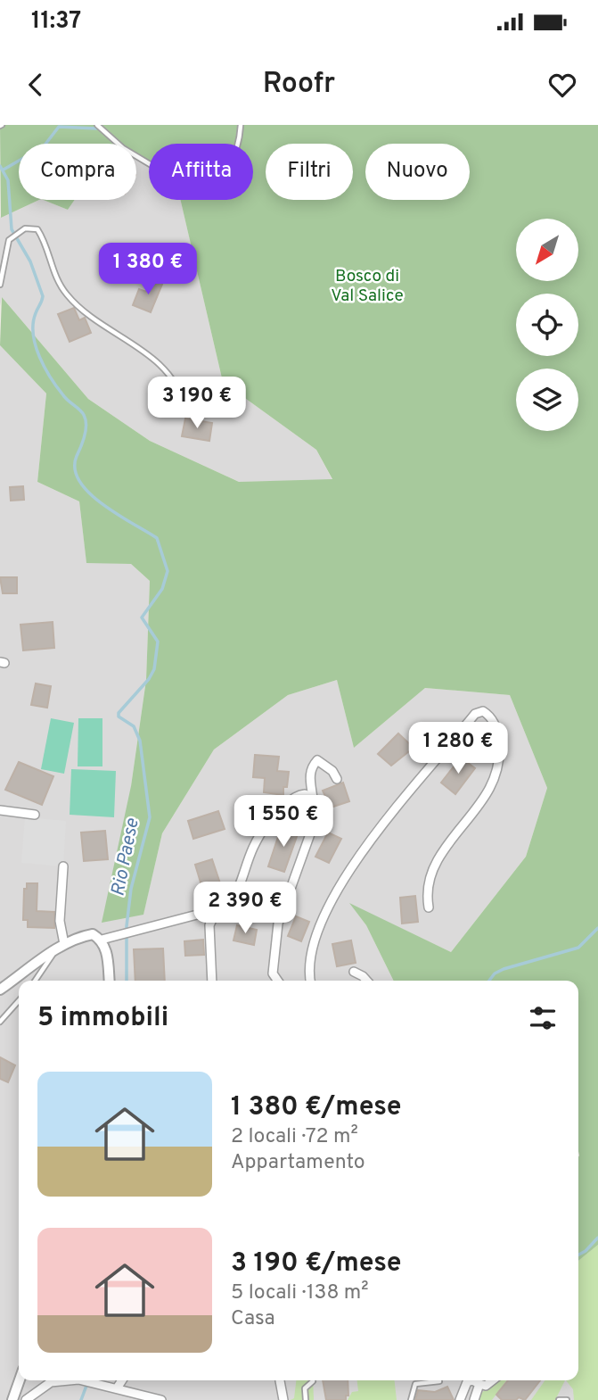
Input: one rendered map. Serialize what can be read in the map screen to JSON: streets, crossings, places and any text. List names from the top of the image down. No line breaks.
{"water":["Rio Paese"],"parks":["Bosco di Val Salice"],"north":"bottom left","page":{"status":"11:37","header":"Roofr","chip":["Compra","Affitta","Filtri","Nuovo"],"price":["1 380 €","3 190 €","1 280 €","1 550 €","2 390 €"],"heading":"5 immobili","list":[{"name":"1 380 €/mese","note":"2 locali · 72 m² · Appartamento"},{"name":"3 190 €/mese","note":"5 locali · 138 m² · Casa"}]}}
